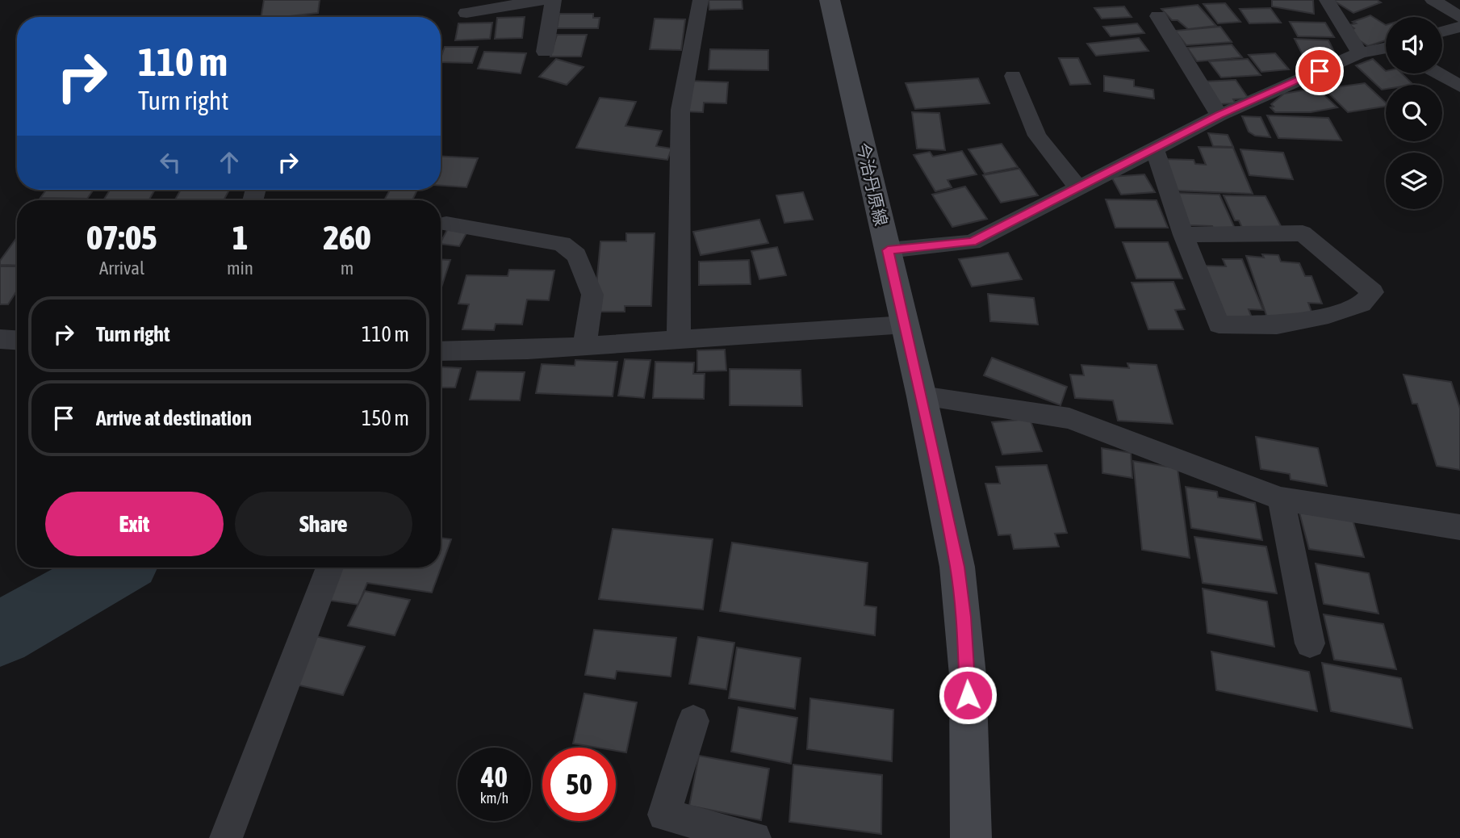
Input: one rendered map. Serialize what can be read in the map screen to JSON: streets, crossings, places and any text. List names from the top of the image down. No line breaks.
{"streets":{"main road":["今治丹原線"]},"page":{"turn":["110 m","Turn right"],"eta":["07:05","Arrival","1","min","260","m"],"list":[{"name":"Turn right","value":"110 m"},{"name":"Arrive at destination","value":"150 m"}],"buttons":["Exit","Share"],"speed":"40 km/h","limit":"50"}}
